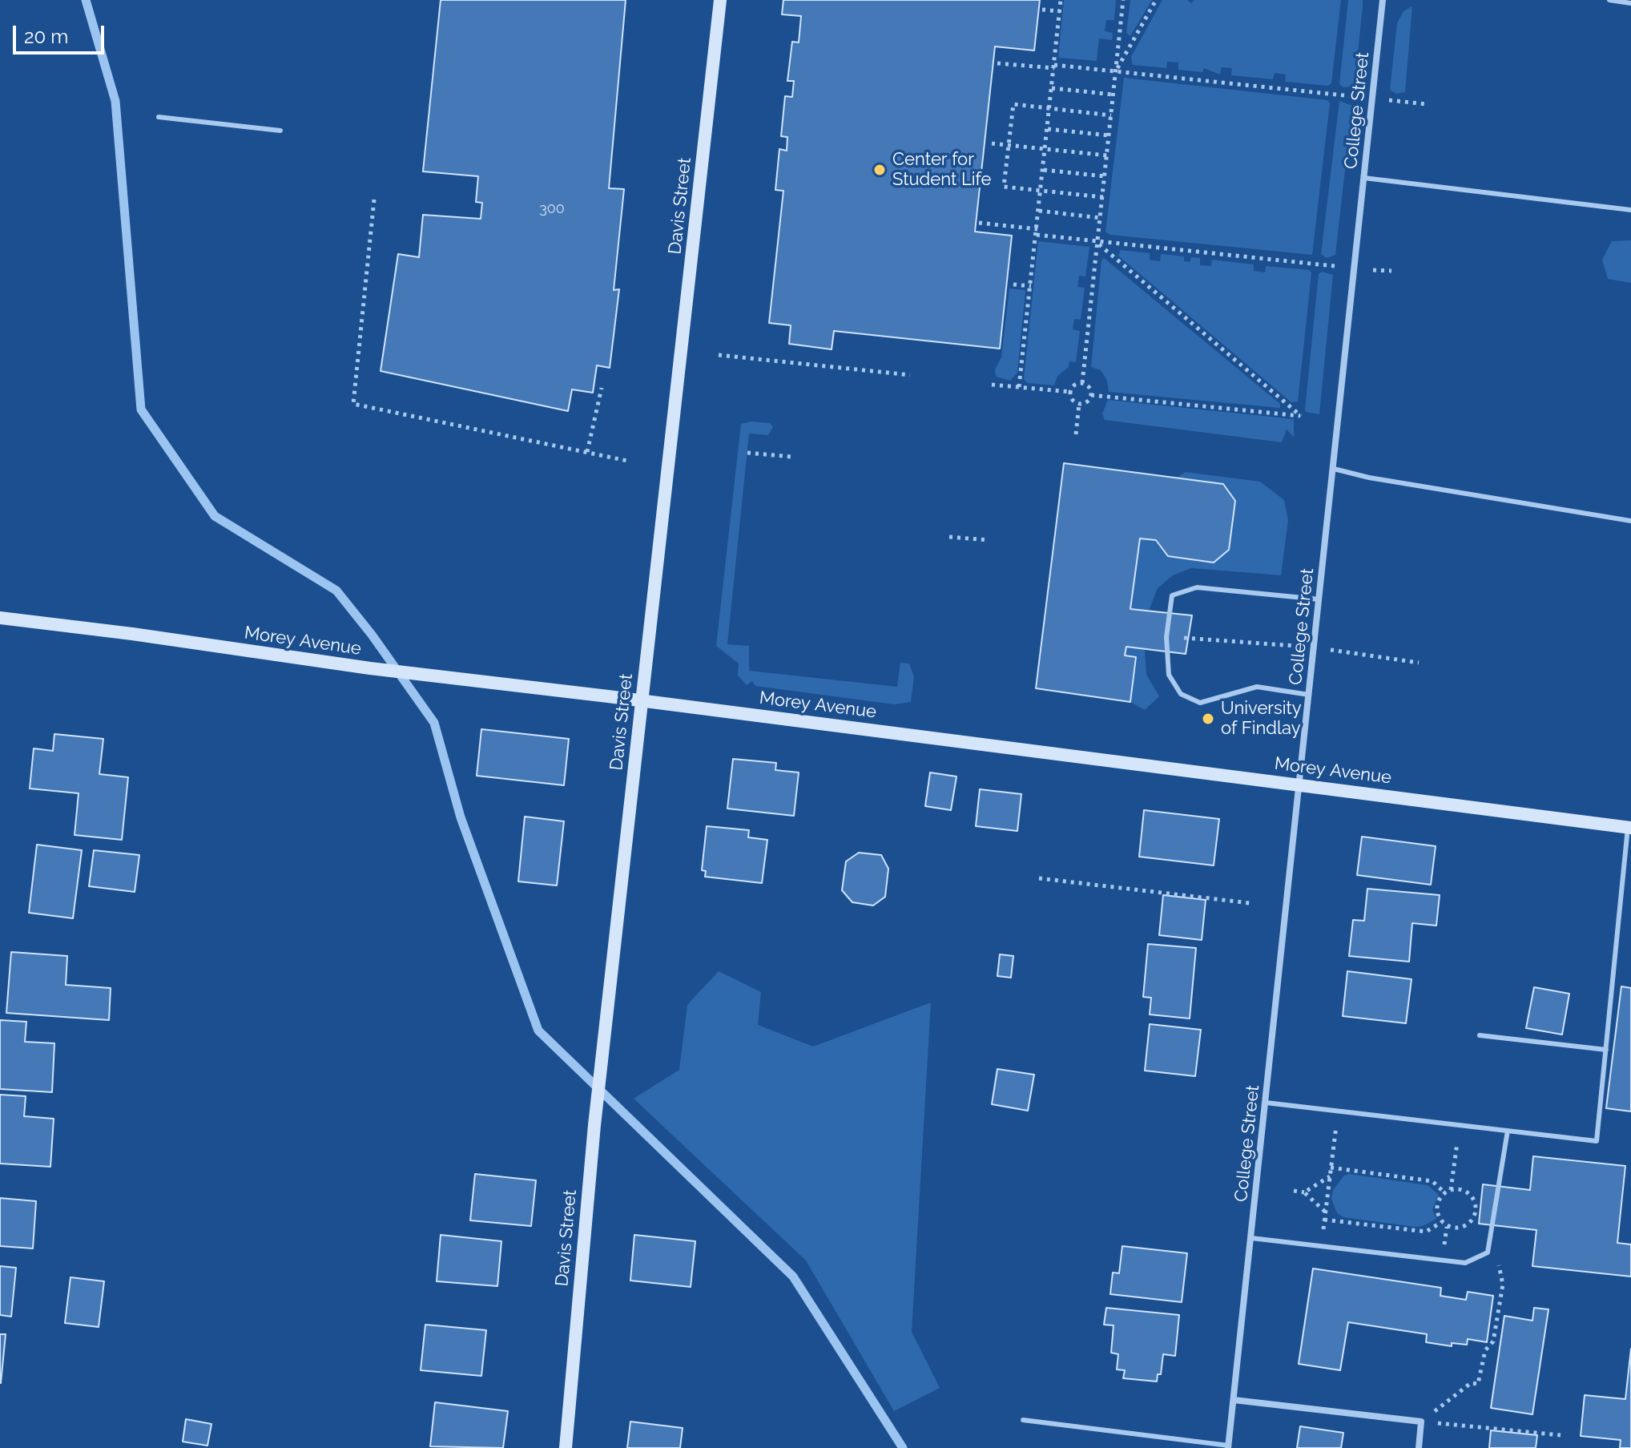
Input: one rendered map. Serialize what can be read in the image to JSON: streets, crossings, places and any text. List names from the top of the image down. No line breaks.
{"streets":{"street":["College Street","Davis Street","Morey Avenue"]},"crossings":[["College Street","Morey Avenue"],["Davis Street","Morey Avenue"]],"places":["Center for Student Life","University of Findlay"],"house_numbers":["300"],"scale_bar":"20 m"}
